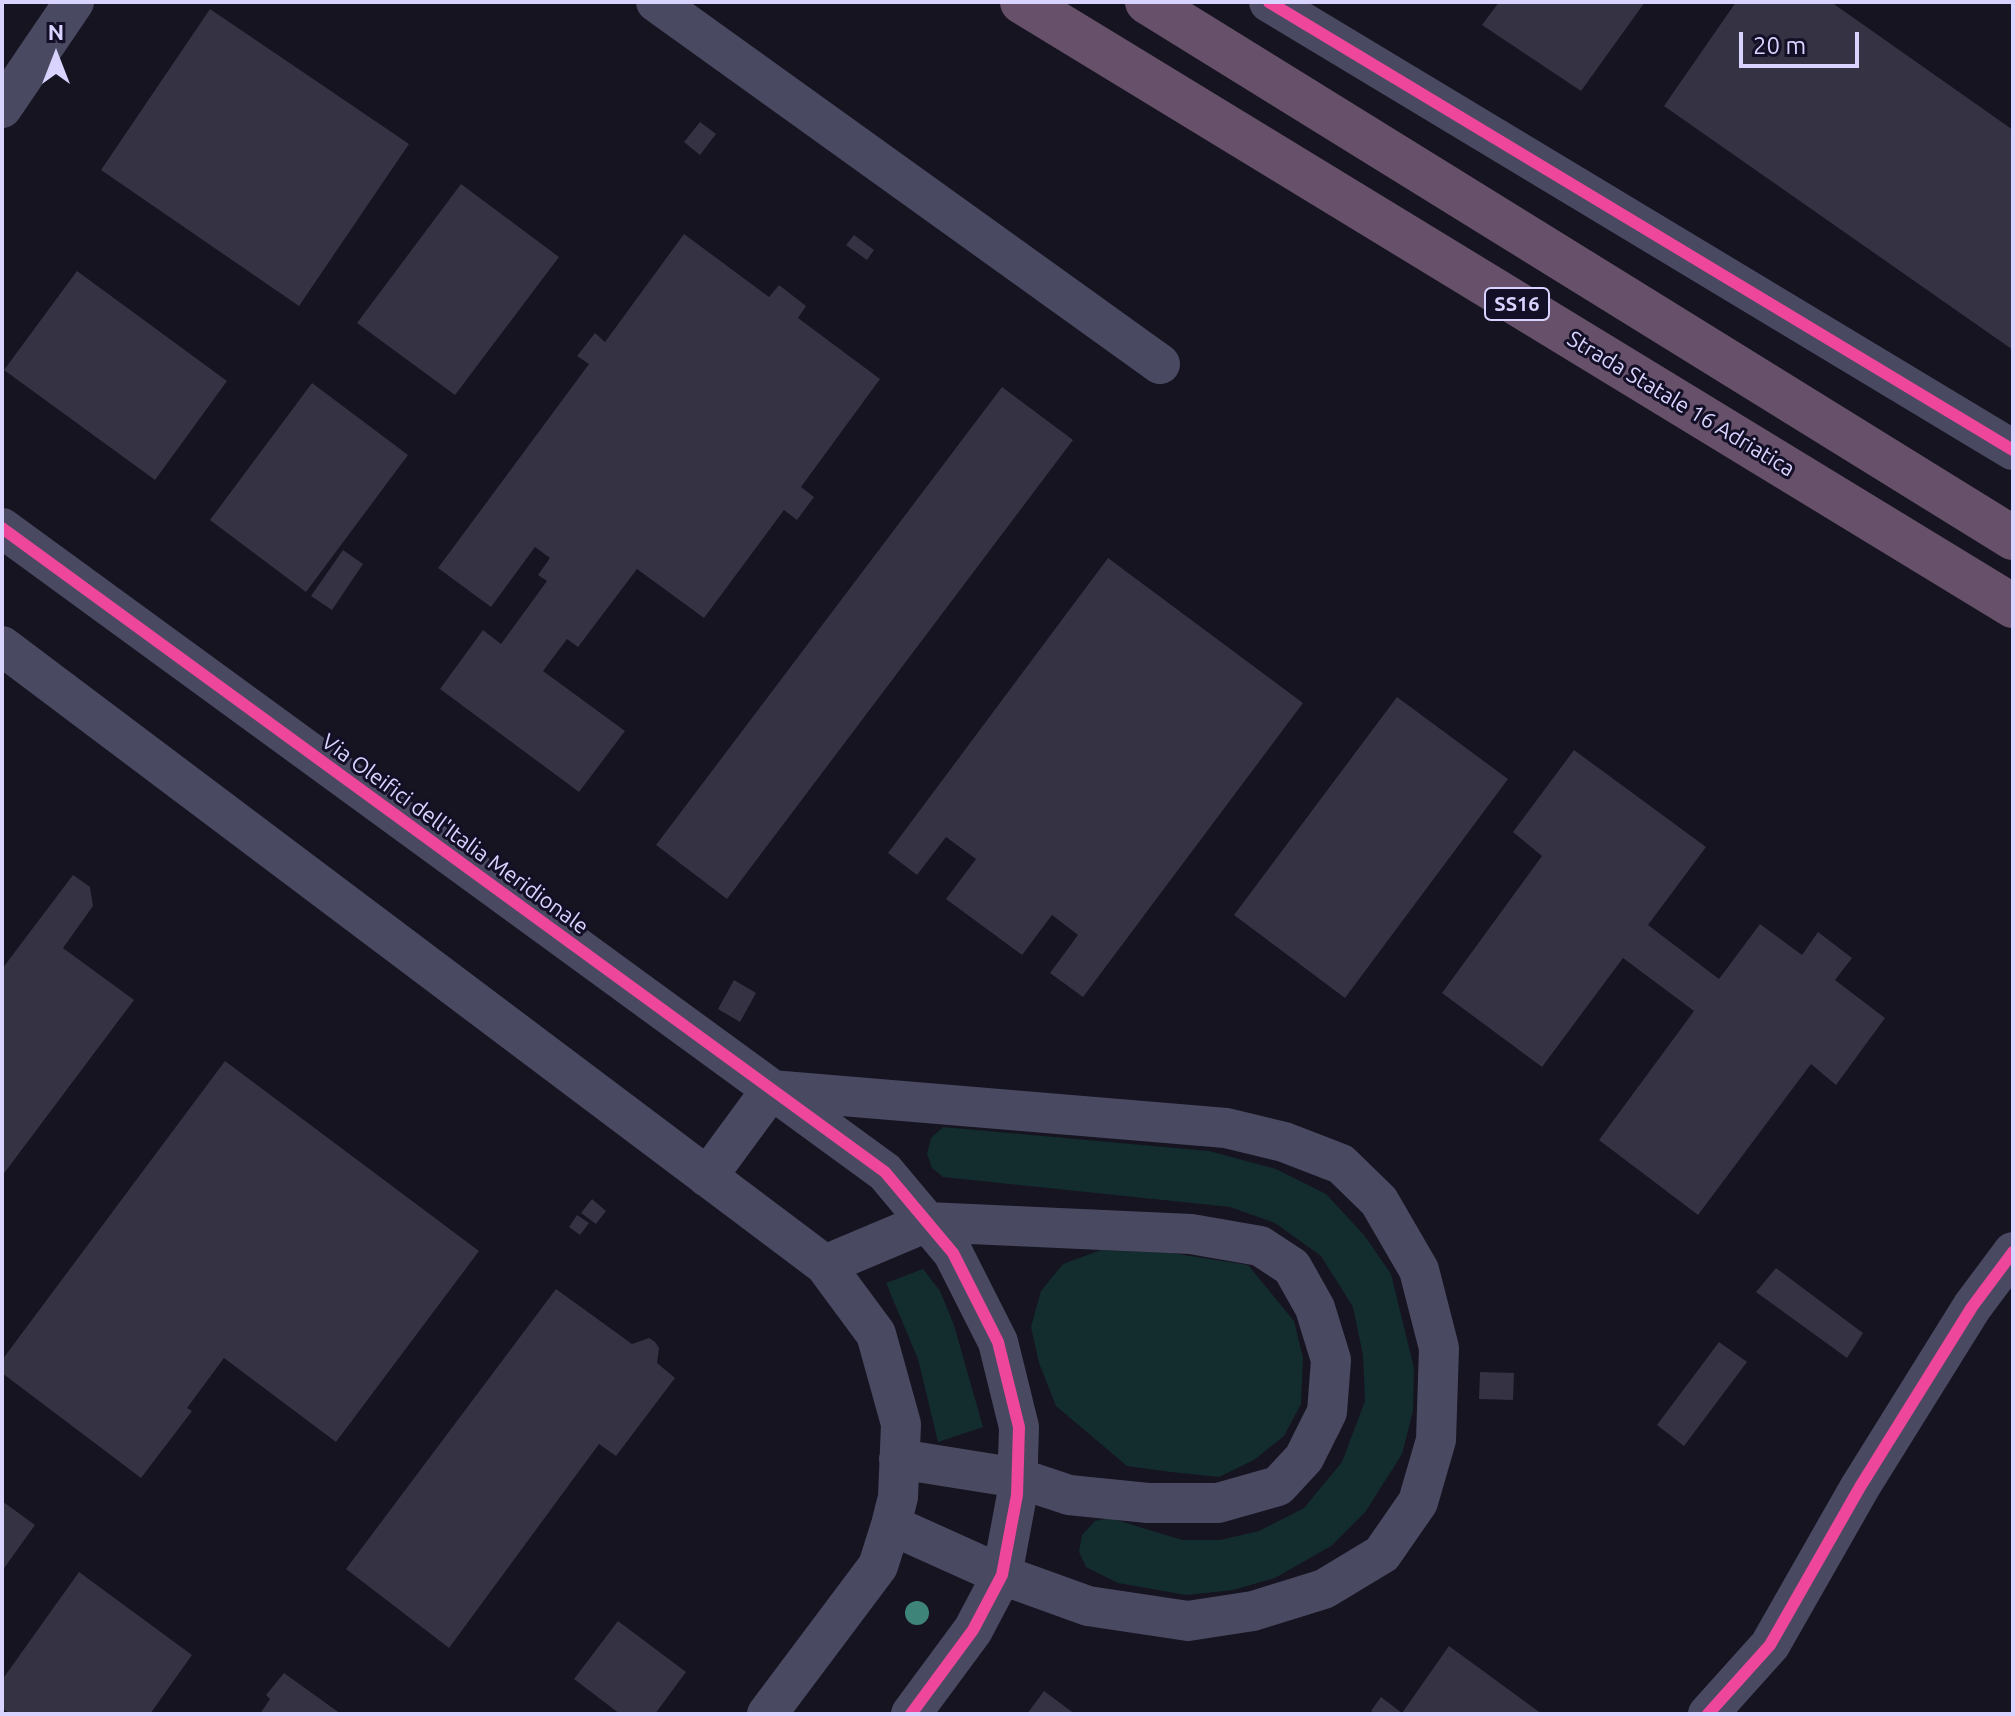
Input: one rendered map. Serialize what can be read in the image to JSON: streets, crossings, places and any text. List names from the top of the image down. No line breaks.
{"streets":{"highway":["SS16","Strada Statale 16 Adriatica"],"street":["Via Oleifici dell'Italia Meridionale"]},"scale_bar":"20 m","north":"top"}
